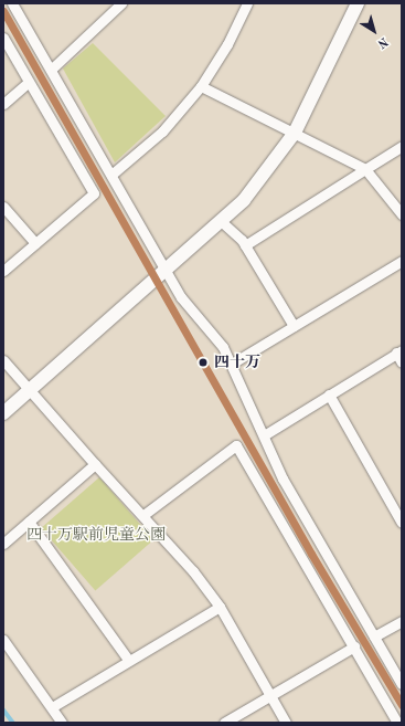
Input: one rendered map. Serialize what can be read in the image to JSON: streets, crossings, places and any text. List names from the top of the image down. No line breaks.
{"parks":["四十万駅前児童公園"],"places":["四十万"],"north":"bottom right"}
